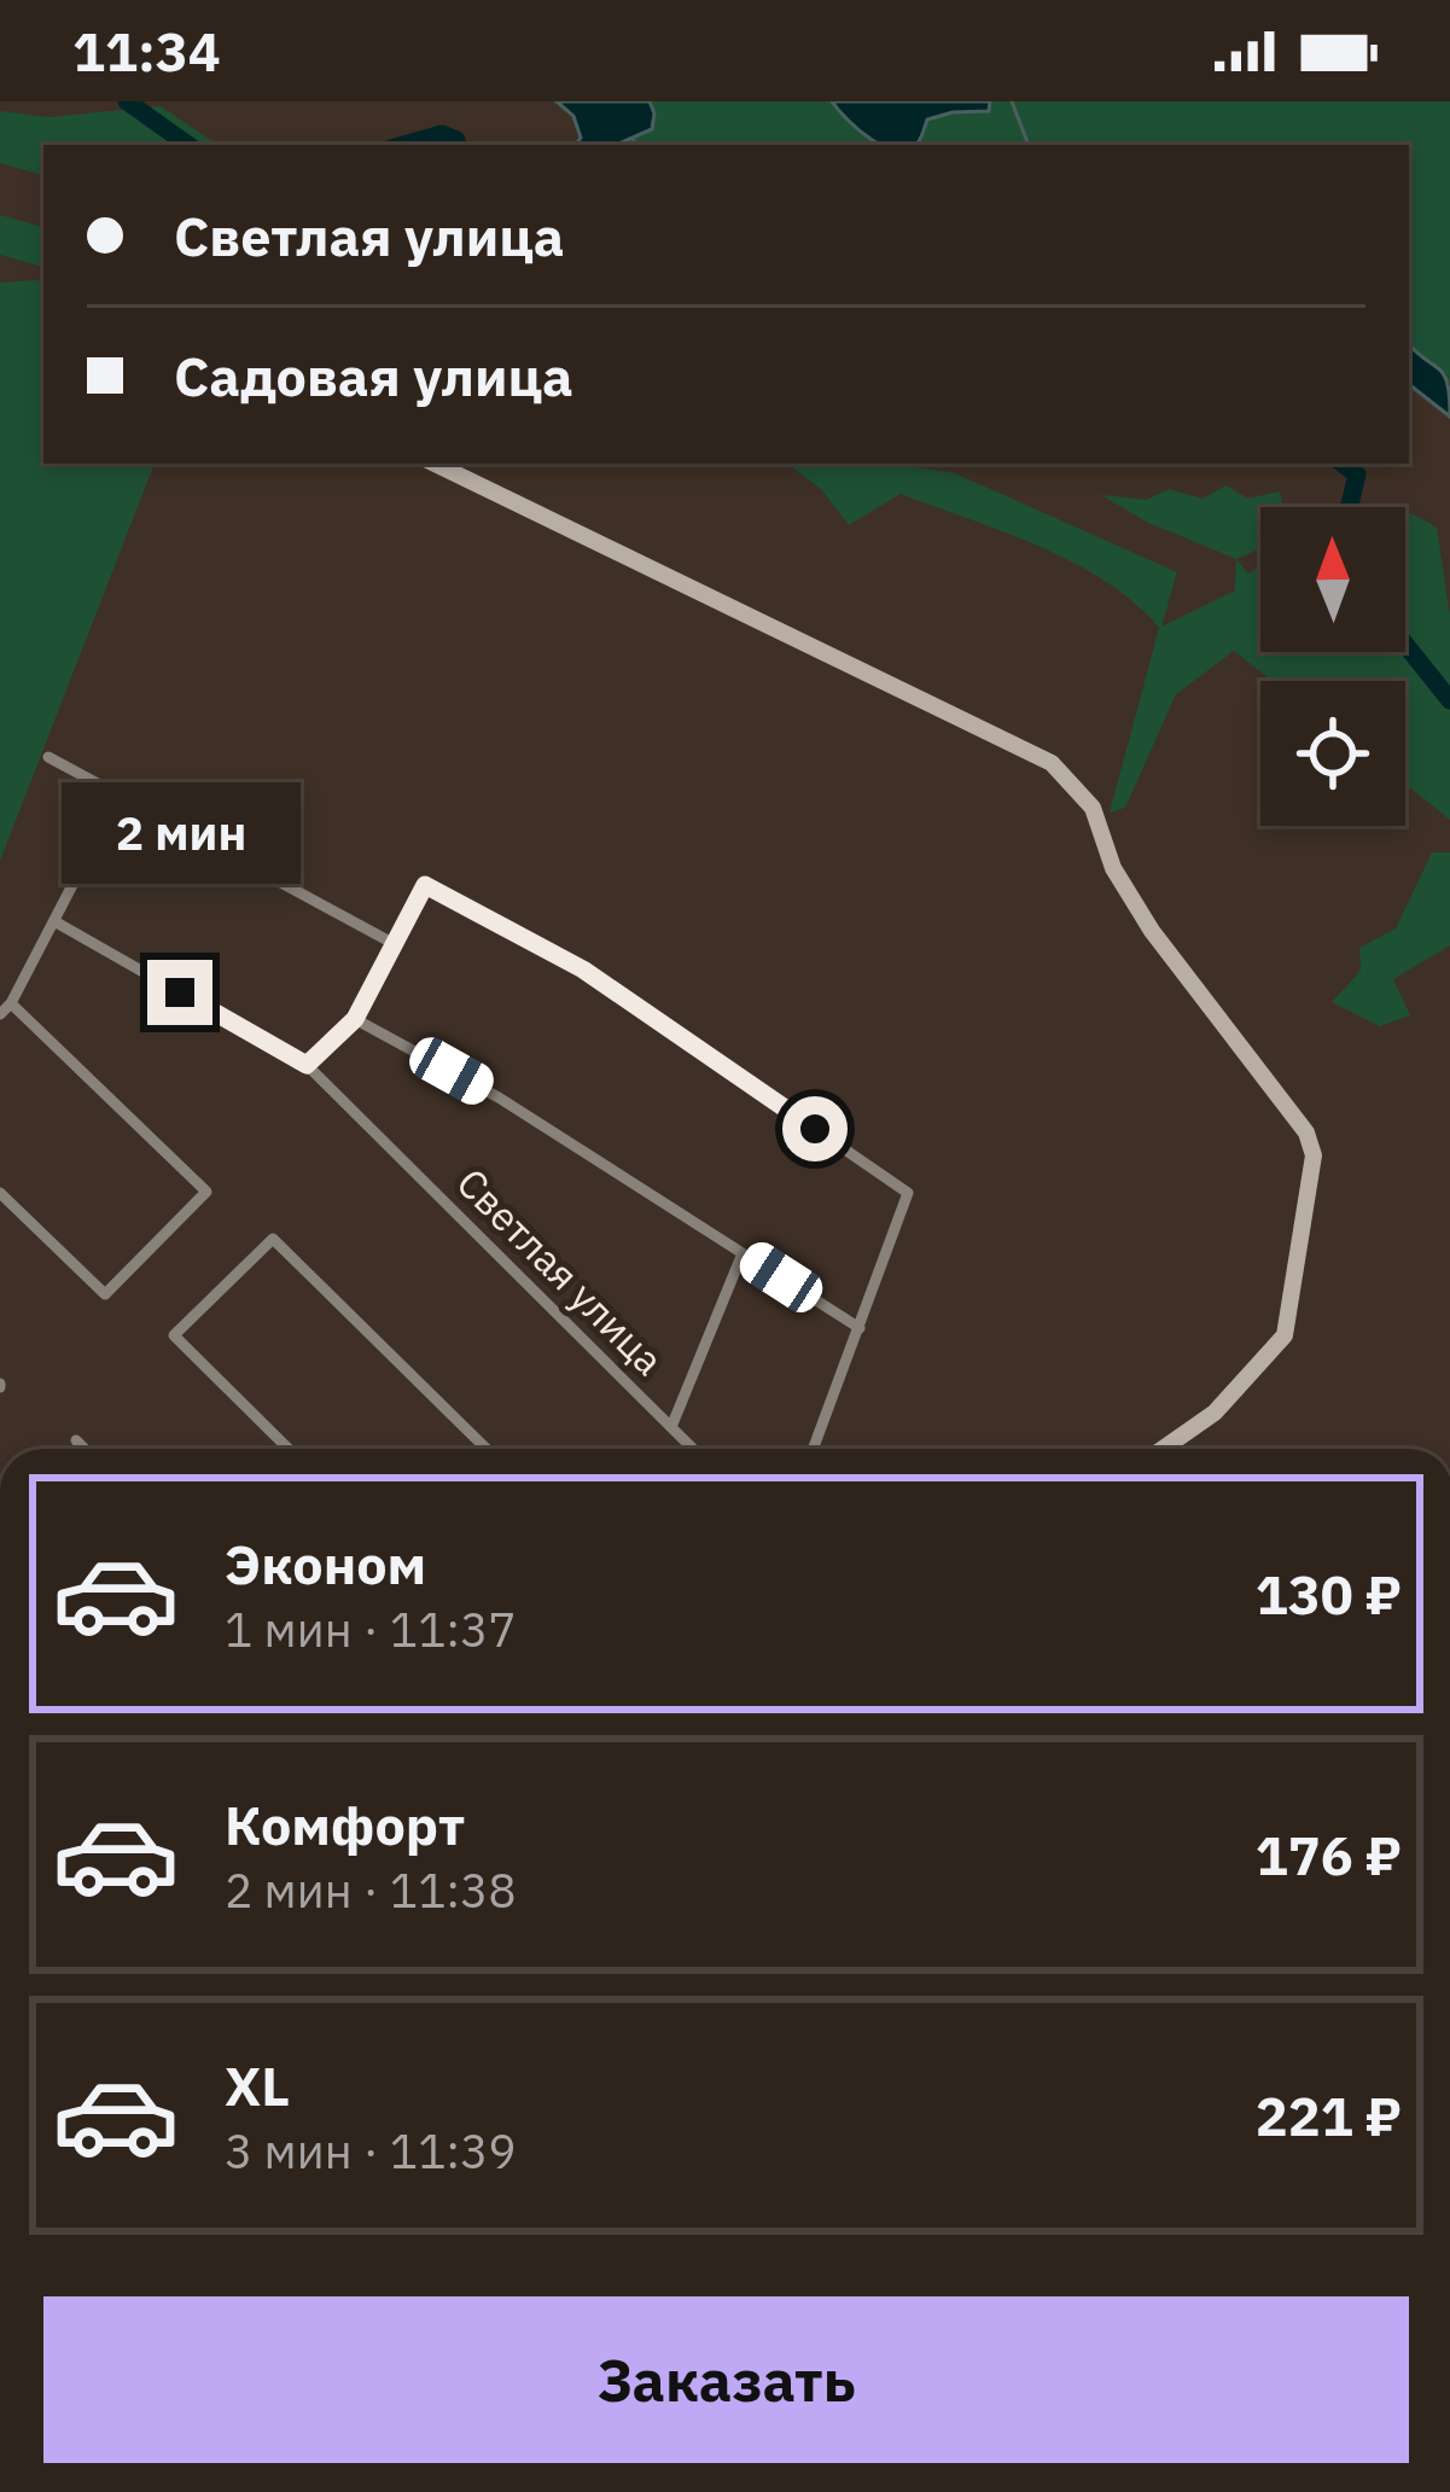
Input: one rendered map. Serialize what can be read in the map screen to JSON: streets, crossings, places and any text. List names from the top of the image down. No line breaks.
{"streets":{"street":["Светлая улица"]},"north":"top","page":{"status":"11:34","banner":["Светлая улица","Садовая улица"],"bubble":"2 мин","list":[{"name":"Эконом","note":"1 мин · 11:37","value":"130 ₽"},{"name":"Комфорт","note":"2 мин · 11:38","value":"176 ₽"},{"name":"XL","note":"3 мин · 11:39","value":"221 ₽"}],"buttons":"Заказать"}}
